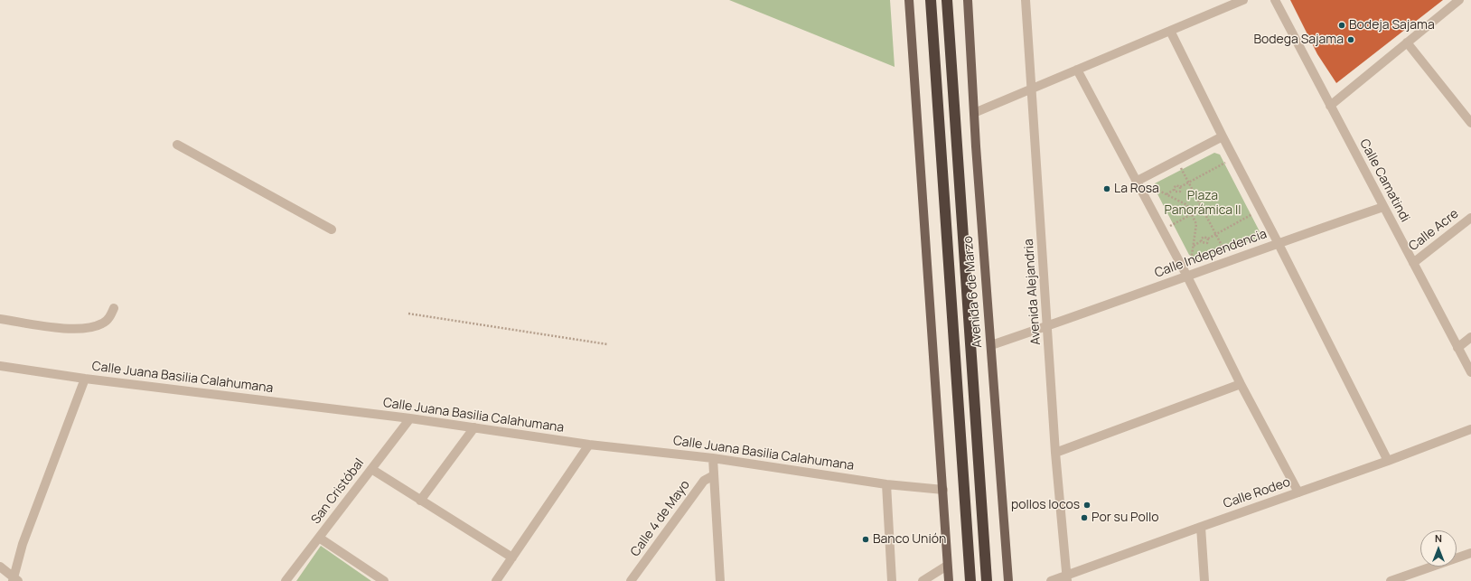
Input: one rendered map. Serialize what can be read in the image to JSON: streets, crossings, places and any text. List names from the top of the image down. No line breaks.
{"streets":{"highway":["Avenida 6 de Marzo"],"street":["Calle Camatindi","Calle Acre","Calle Independencia","Avenida Alejandria","Calle Juana Basilia Calahumana","San Cristóbal","Calle Rodeo","Calle 4 de Mayo"]},"crossings":[["Calle Camatindi","Calle Acre"],["Calle Camatindi","Calle Independencia"],["Calle Independencia","Avenida 6 de Marzo"],["Calle Independencia","Avenida Alejandria"],["Avenida Alejandria","Calle Rodeo"],["Calle Juana Basilia Calahumana","San Cristóbal"]],"parks":["Plaza Panorámica II"],"places":["Bodeja Sajama","Bodega Sajama","La Rosa","pollos locos","Por su Pollo","Banco Unión"],"north":"top"}
